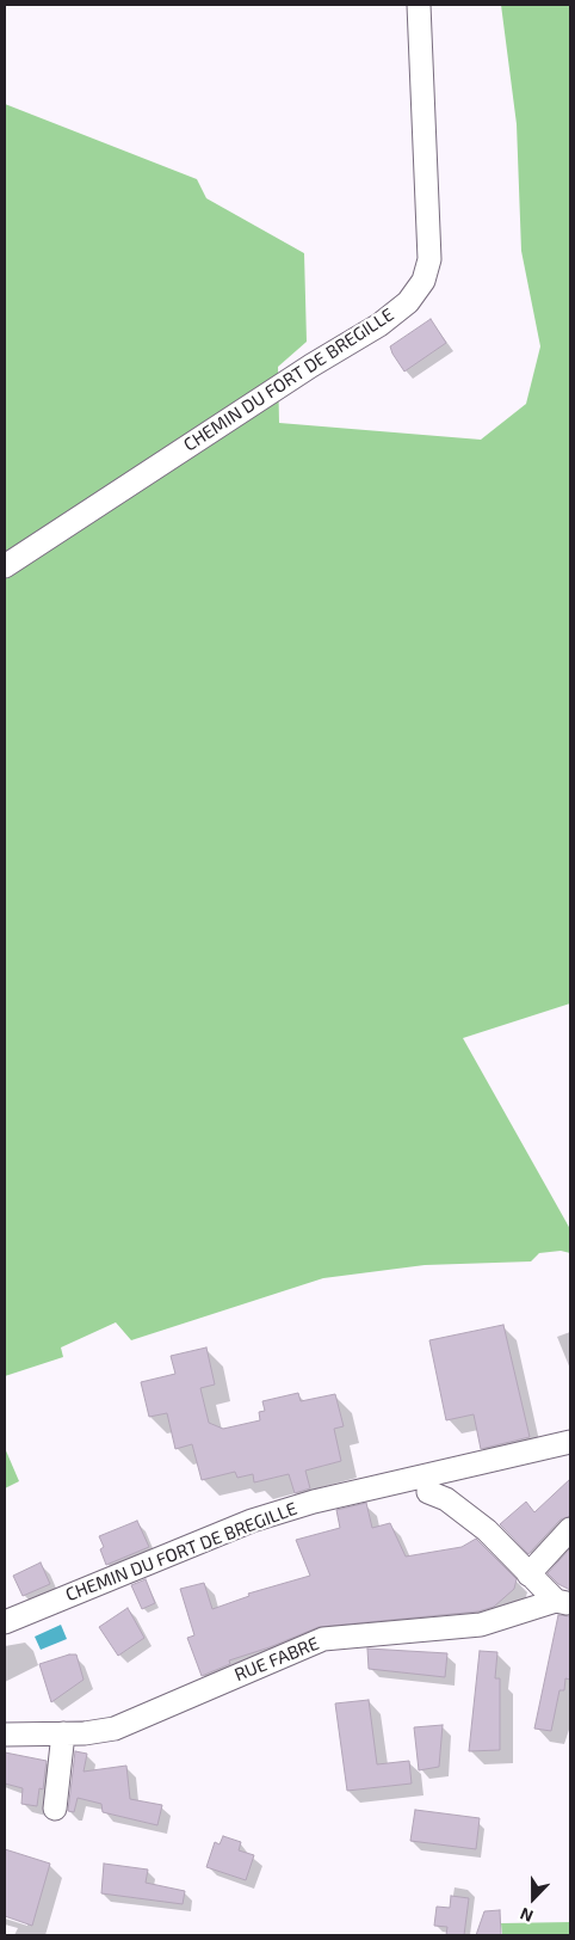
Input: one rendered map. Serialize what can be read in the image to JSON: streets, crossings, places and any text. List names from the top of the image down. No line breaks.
{"streets":{"street":["CHEMIN DU FORT DE BREGILLE","RUE FABRE"]},"north":"bottom"}
